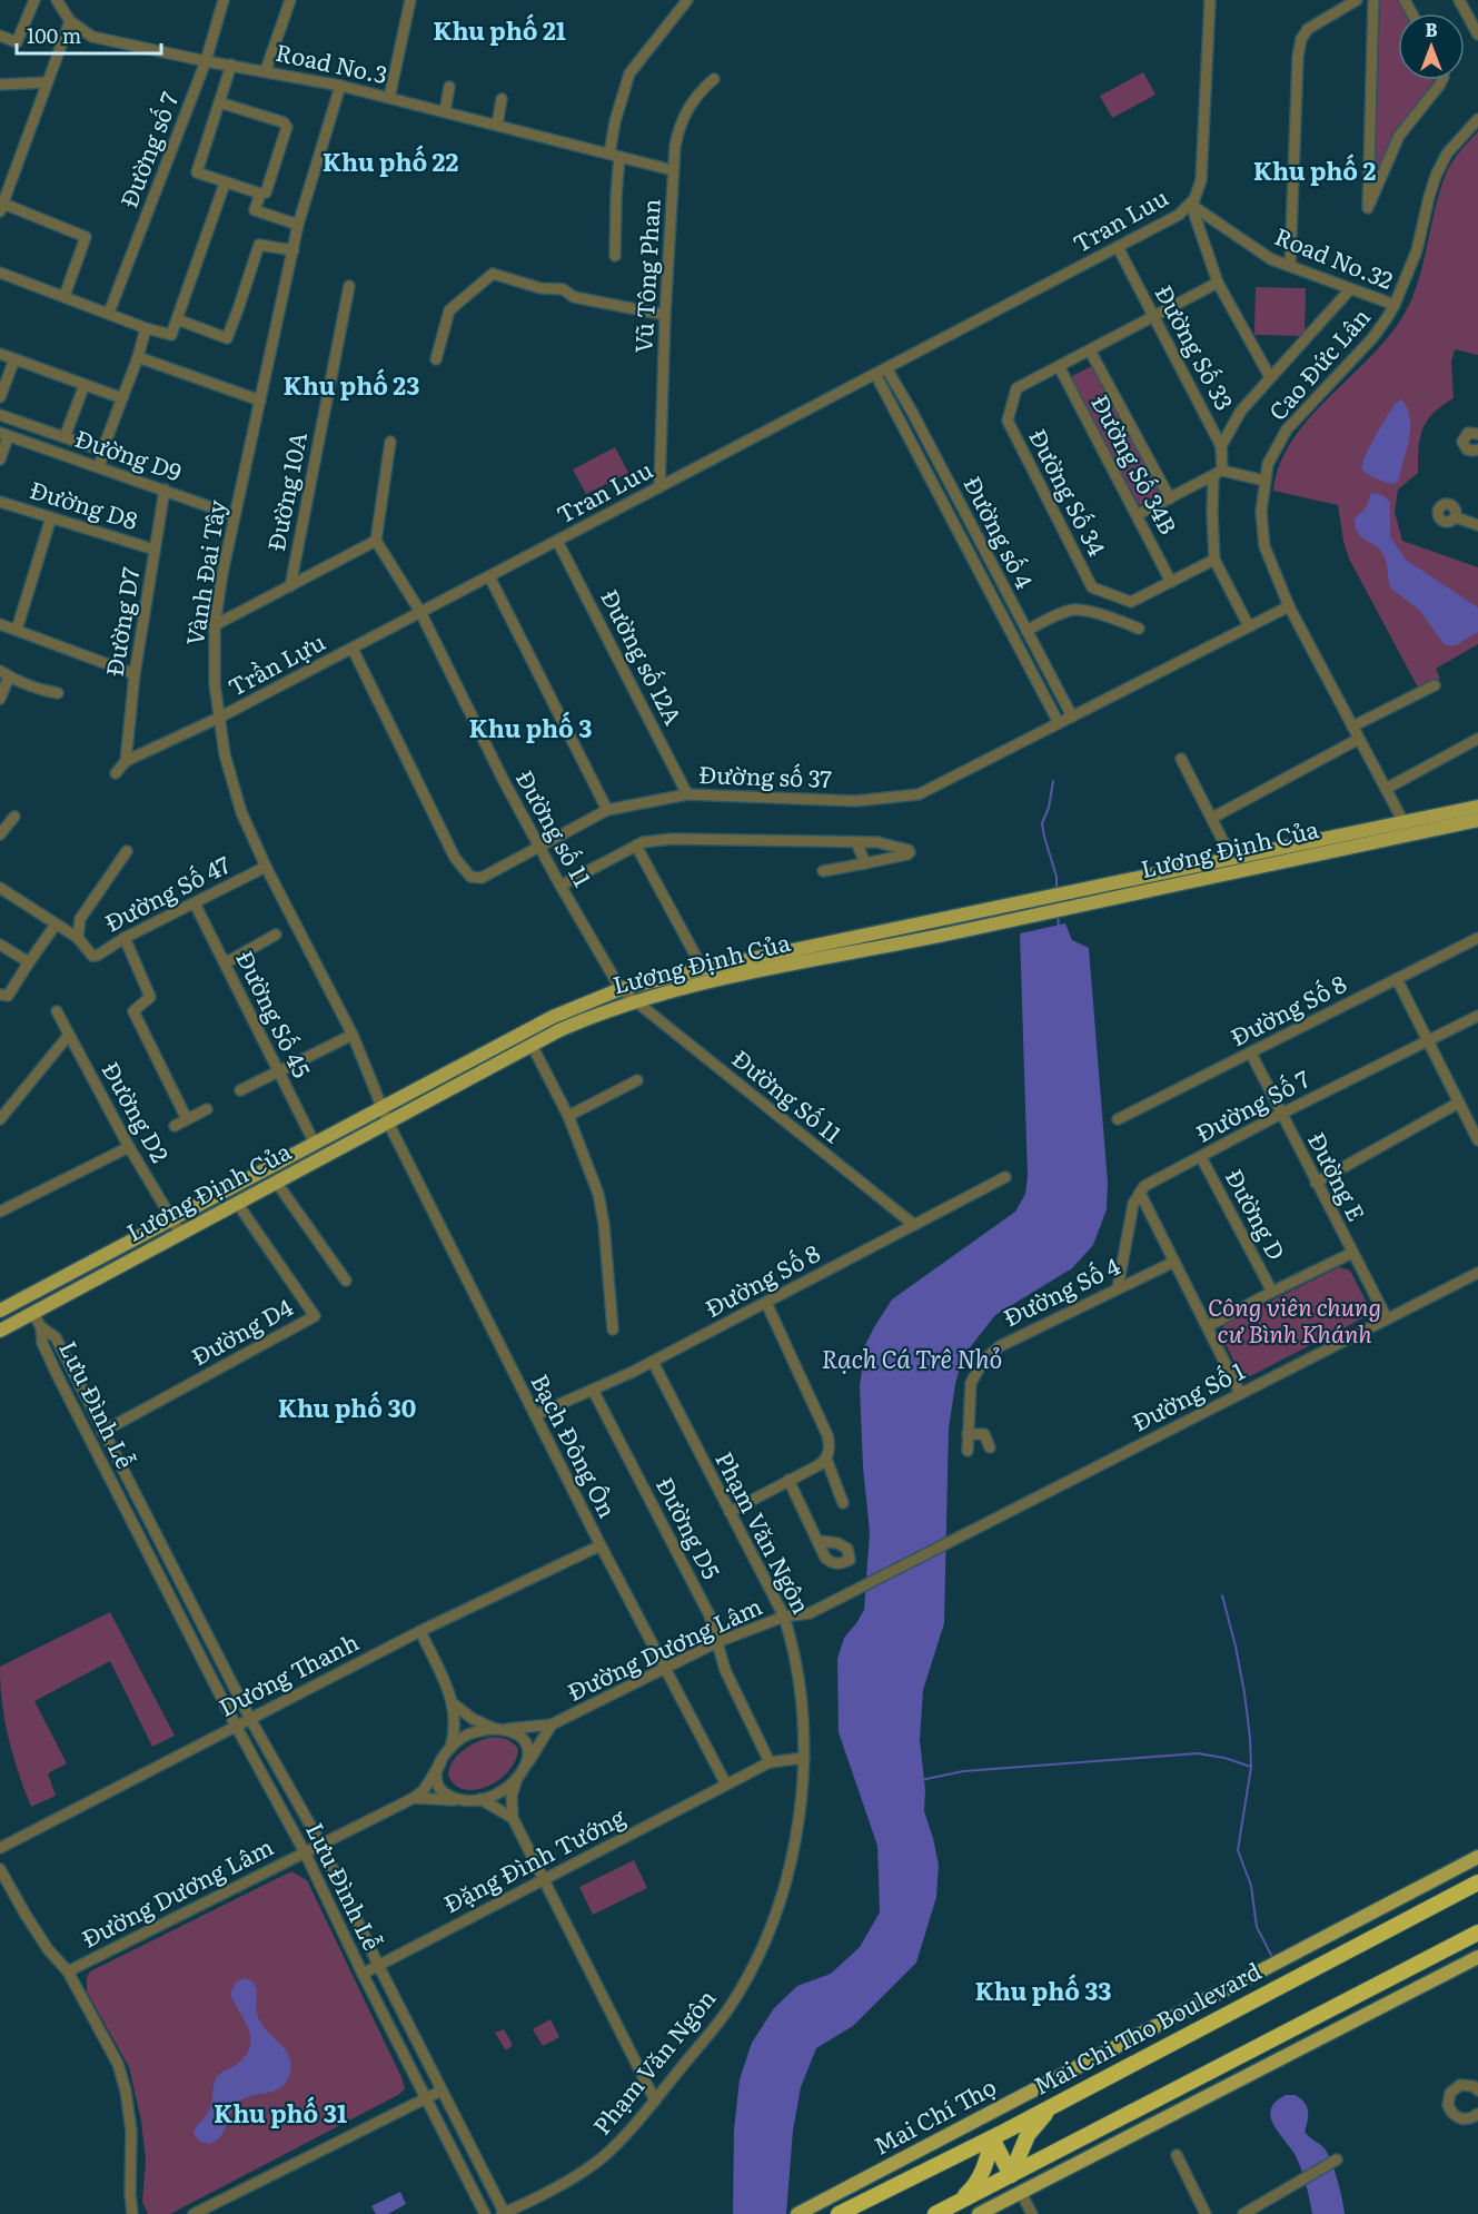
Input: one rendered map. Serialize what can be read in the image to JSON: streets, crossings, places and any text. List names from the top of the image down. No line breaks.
{"streets":{"highway":["Mai Chi Tho Boulevard"],"main road":["Lương Định Của","Mai Chí Thọ"],"street":["Road No.3","Đường số 7","Tran Luu","Road No.32","Vũ Tông Phan","Đường Số 33","Cao Đức Lân","Đường D9","Đường Số 34B","Đường 10A","Đường Số 34","Đường D8","Đường số 4","Vành Đai Tây","Đường D7","Đường số 12A","Trần Lựu","Đường số 37","Đường số 11","Đường Số 47","Đường Số 8","Đường Số 45","Đường Số 11","Đường Số 7","Đường D2","Đường E","Đường D","Đường Số 4","Đường D4","Đường Số 1","Lưu Đình Lễ","Bạch Đông Ôn","Đường D5","Phạm Văn Ngôn","Đường Dương Lâm","Dương Thanh","Đặng Đình Tướng"]},"crossings":[["Road No.3","Đường số 7"],["Road No.3","Vũ Tông Phan"],["Road No.3","Vành Đai Tây"],["Tran Luu","Road No.32"],["Tran Luu","Vũ Tông Phan"],["Tran Luu","Đường Số 33"],["Tran Luu","Đường số 4"],["Tran Luu","Đường số 12A"],["Tran Luu","Trần Lựu"],["Tran Luu","Đường số 37"],["Tran Luu","Đường số 11"],["Road No.32","Cao Đức Lân"],["Đường Số 33","Đường Số 34"],["Cao Đức Lân","Đường số 37"],["Cao Đức Lân","Lương Định Của"],["Đường D9","Vành Đai Tây"],["Đường D9","Đường D7"],["Đường Số 34B","Đường Số 34"],["Đường D8","Đường D7"],["Đường số 4","Đường số 37"],["Vành Đai Tây","Trần Lựu"],["Vành Đai Tây","Lương Định Của"],["Vành Đai Tây","Đường Số 47"],["Vành Đai Tây","Bạch Đông Ôn"],["Đường D7","Trần Lựu"],["Đường số 12A","Đường số 37"],["Trần Lựu","Đường số 37"],["Đường số 37","Đường số 11"],["Đường số 11","Lương Định Của"],["Đường số 11","Đường Số 11"],["Lương Định Của","Đường Số 45"],["Lương Định Của","Đường Số 11"],["Lương Định Của","Đường D2"],["Lương Định Của","Đường D4"],["Lương Định Của","Bạch Đông Ôn"],["Đường Số 47","Đường Số 45"],["Đường Số 8","Đường Số 11"],["Đường Số 8","Đường E"],["Đường Số 8","Bạch Đông Ôn"],["Đường Số 8","Đường D5"],["Đường Số 8","Phạm Văn Ngôn"],["Đường Số 7","Đường E"],["Đường Số 7","Đường D"],["Đường E","Đường Số 1"],["Đường D4","Lưu Đình Lễ"],["Đường Số 1","Đường Dương Lâm"],["Lưu Đình Lễ","Phạm Văn Ngôn"],["Lưu Đình Lễ","Đường Dương Lâm"],["Lưu Đình Lễ","Dương Thanh"],["Lưu Đình Lễ","Đặng Đình Tướng"],["Bạch Đông Ôn","Đường Dương Lâm"],["Bạch Đông Ôn","Dương Thanh"],["Bạch Đông Ôn","Đặng Đình Tướng"],["Đường D5","Đường Dương Lâm"],["Đường D5","Đặng Đình Tướng"],["Phạm Văn Ngôn","Đường Dương Lâm"],["Phạm Văn Ngôn","Đặng Đình Tướng"]],"districts":["Khu phố 21","Khu phố 22","Khu phố 2","Khu phố 23","Khu phố 3","Khu phố 30","Khu phố 33","Khu phố 31"],"water":["Rạch Cá Trê Nhỏ"],"parks":["Công viên chung cư Bình Khánh"],"scale_bar":"100 m","north":"top"}
